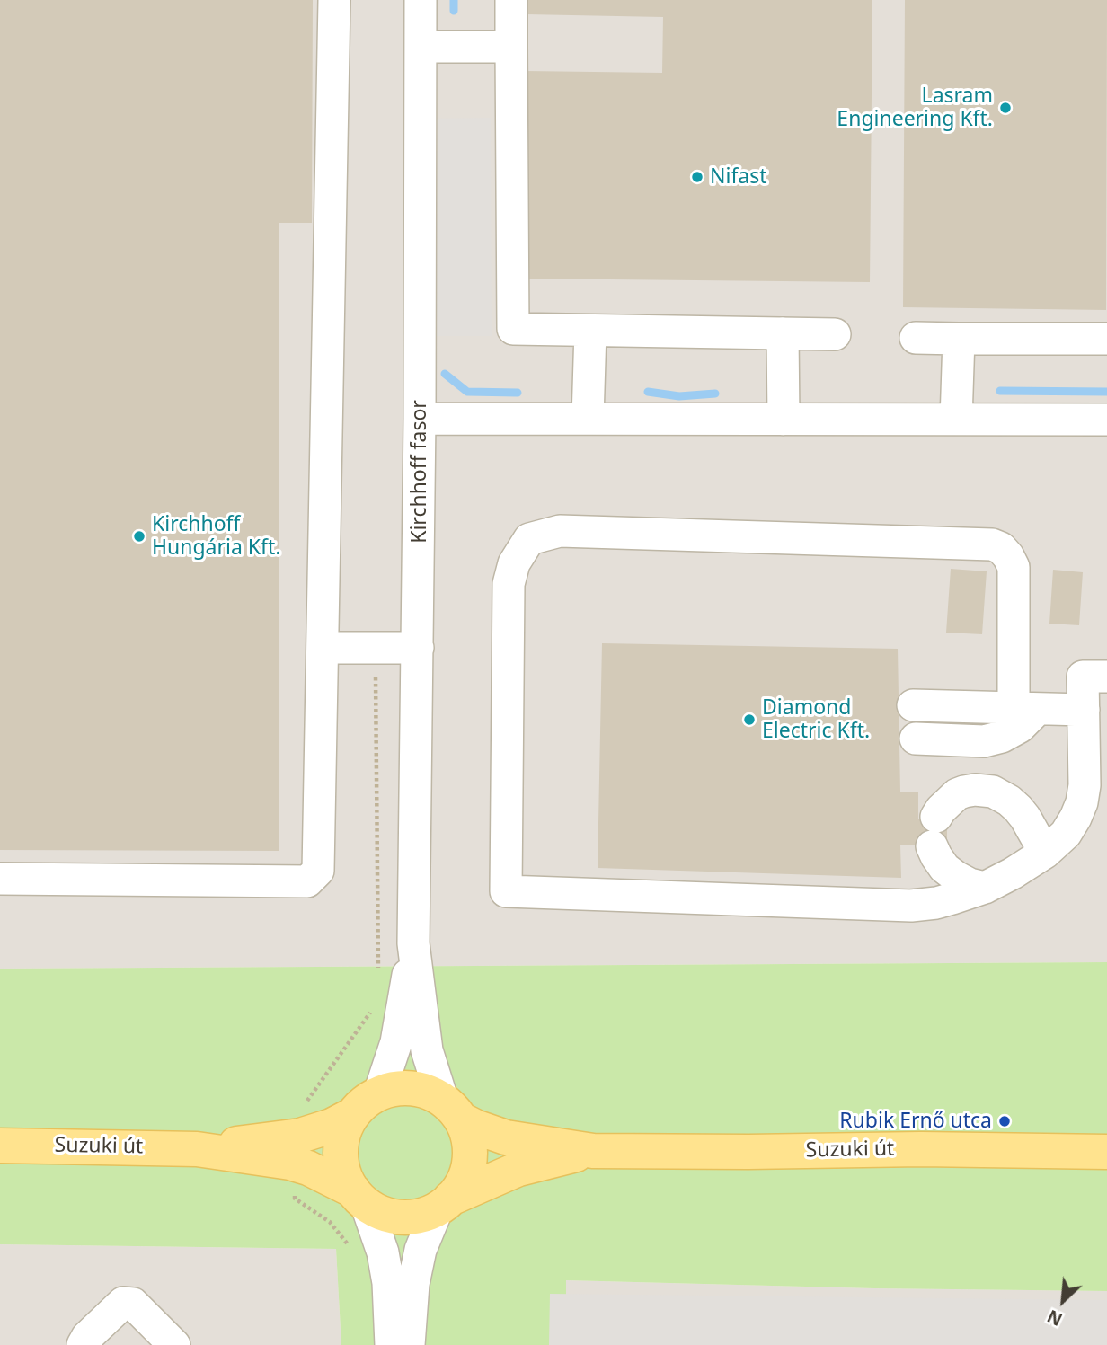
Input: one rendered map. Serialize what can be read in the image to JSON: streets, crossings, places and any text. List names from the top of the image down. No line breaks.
{"streets":{"main road":["Suzuki út"],"street":["Kirchhoff fasor"]},"crossings":[["Kirchhoff fasor","Suzuki út"]],"places":["Lasram Engineering Kft.","Nifast","Kirchhoff Hungária Kft.","Diamond Electric Kft.","Rubik Ernő utca"],"north":"bottom left"}
